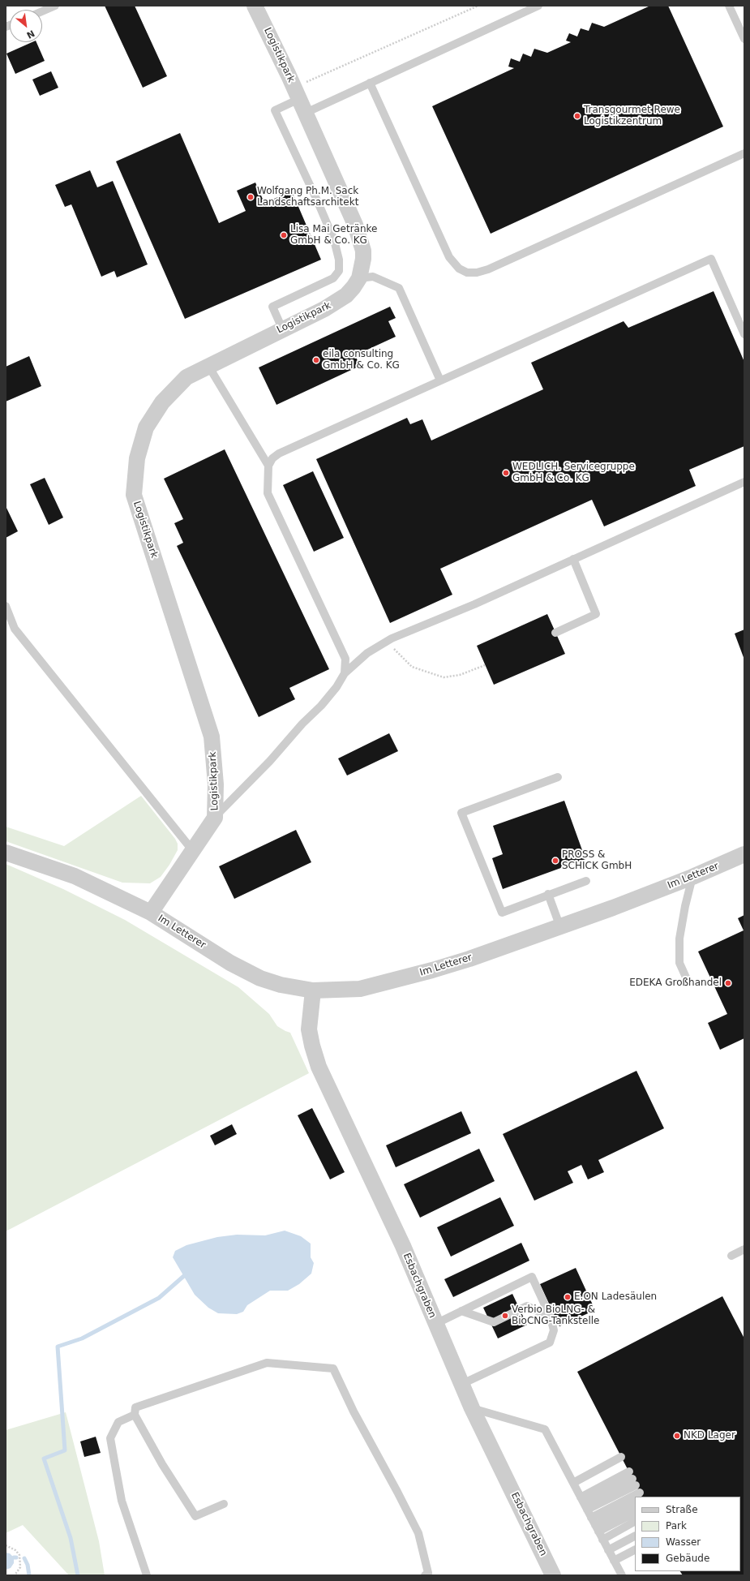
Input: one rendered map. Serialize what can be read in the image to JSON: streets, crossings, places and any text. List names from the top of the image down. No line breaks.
{"streets":{"street":["Logistikpark","Im Letterer","Esbachgraben"]},"crossings":[["Logistikpark","Im Letterer"],["Im Letterer","Esbachgraben"]],"places":["Transgourmet Rewe Logistikzentrum","Wolfgang Ph.M. Sack Landschaftsarchitekt","Lisa Mai Getränke GmbH & Co. KG","eila consulting GmbH & Co. KG","WEDLICH. Servicegruppe GmbH & Co. KG","PROSS & SCHICK GmbH","EDEKA Großhandel","E.ON Ladesäulen","Verbio BioLNG- & BioCNG-Tankstelle","NKD Lager"],"legend":["Straße","Park","Wasser","Gebäude"],"north":"bottom right"}
